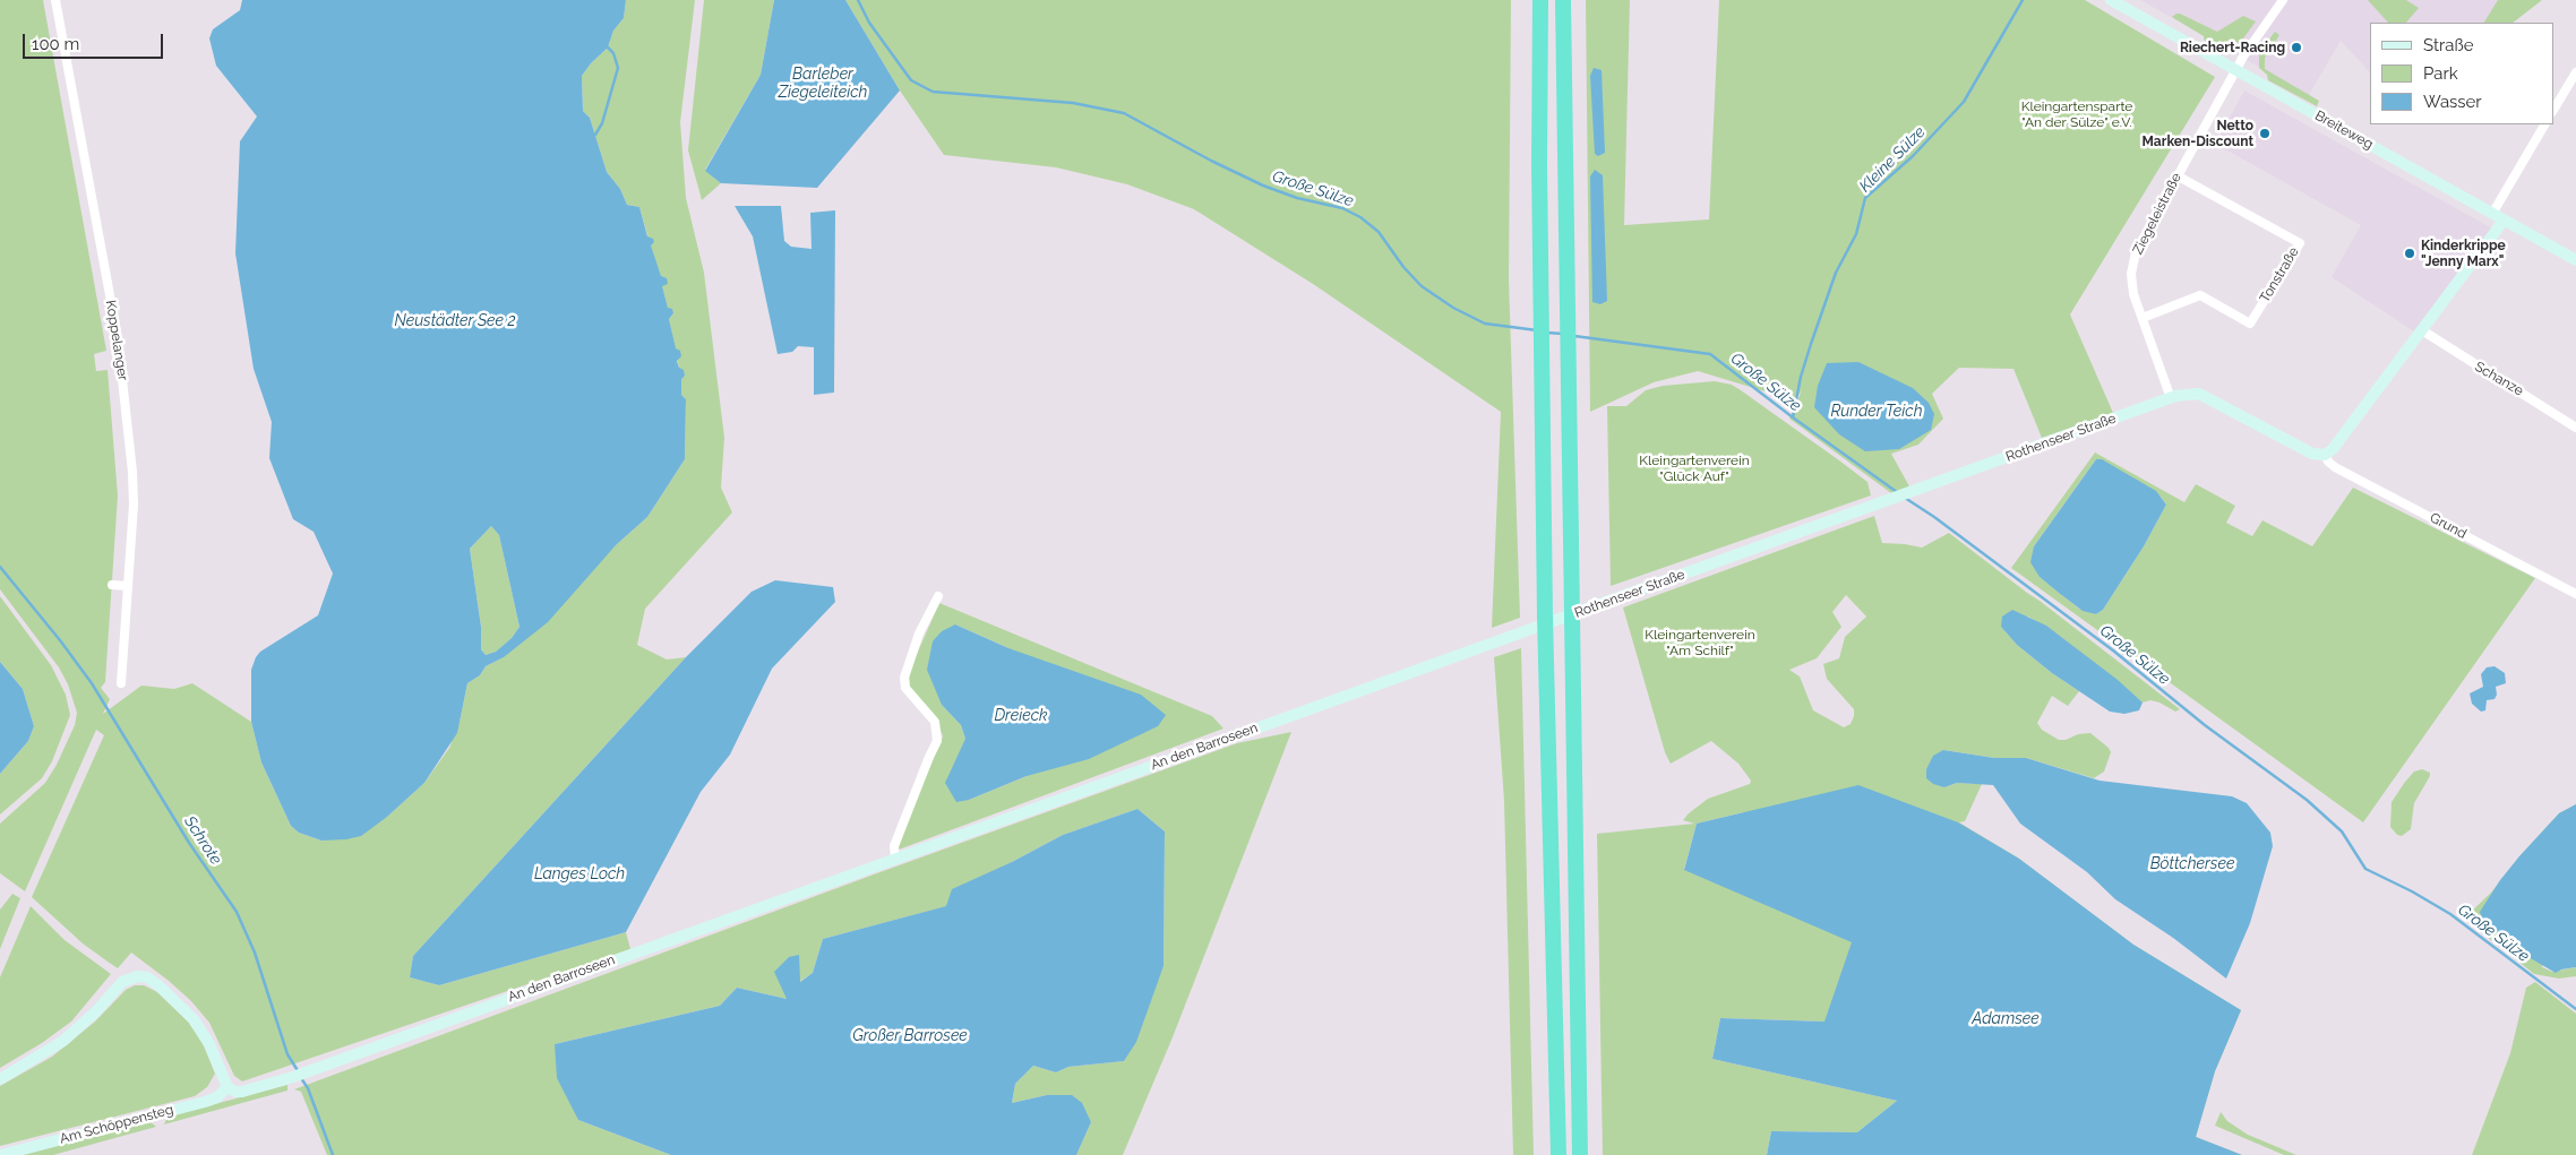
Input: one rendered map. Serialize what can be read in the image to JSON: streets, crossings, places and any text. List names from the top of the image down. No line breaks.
{"streets":{"street":["Breiteweg","Ziegeleistraße","Tonstraße","Koppelanger","Schanze","Rothenseer Straße","Grund","An den Barroseen","Am Schöppensteg"]},"crossings":[["Breiteweg","Ziegeleistraße"],["Ziegeleistraße","Tonstraße"],["Ziegeleistraße","Rothenseer Straße"],["Rothenseer Straße","Grund"],["Rothenseer Straße","An den Barroseen"],["An den Barroseen","Am Schöppensteg"]],"water":["Barleber Ziegeleiteich","Kleine Sülze","Große Sülze","Neustädter See 2","Runder Teich","Dreieck","Schrote","Böttchersee","Langes Loch","Adamsee","Großer Barrosee"],"parks":["Kleingartensparte \"An der Sülze\" e.V.","Kleingartenverein \"Glück Auf\"","Kleingartenverein \"Am Schilf\""],"places":["Riechert-Racing","Netto Marken-Discount","Kinderkrippe \"Jenny Marx\""],"legend":["Straße","Park","Wasser"],"scale_bar":"100 m"}
